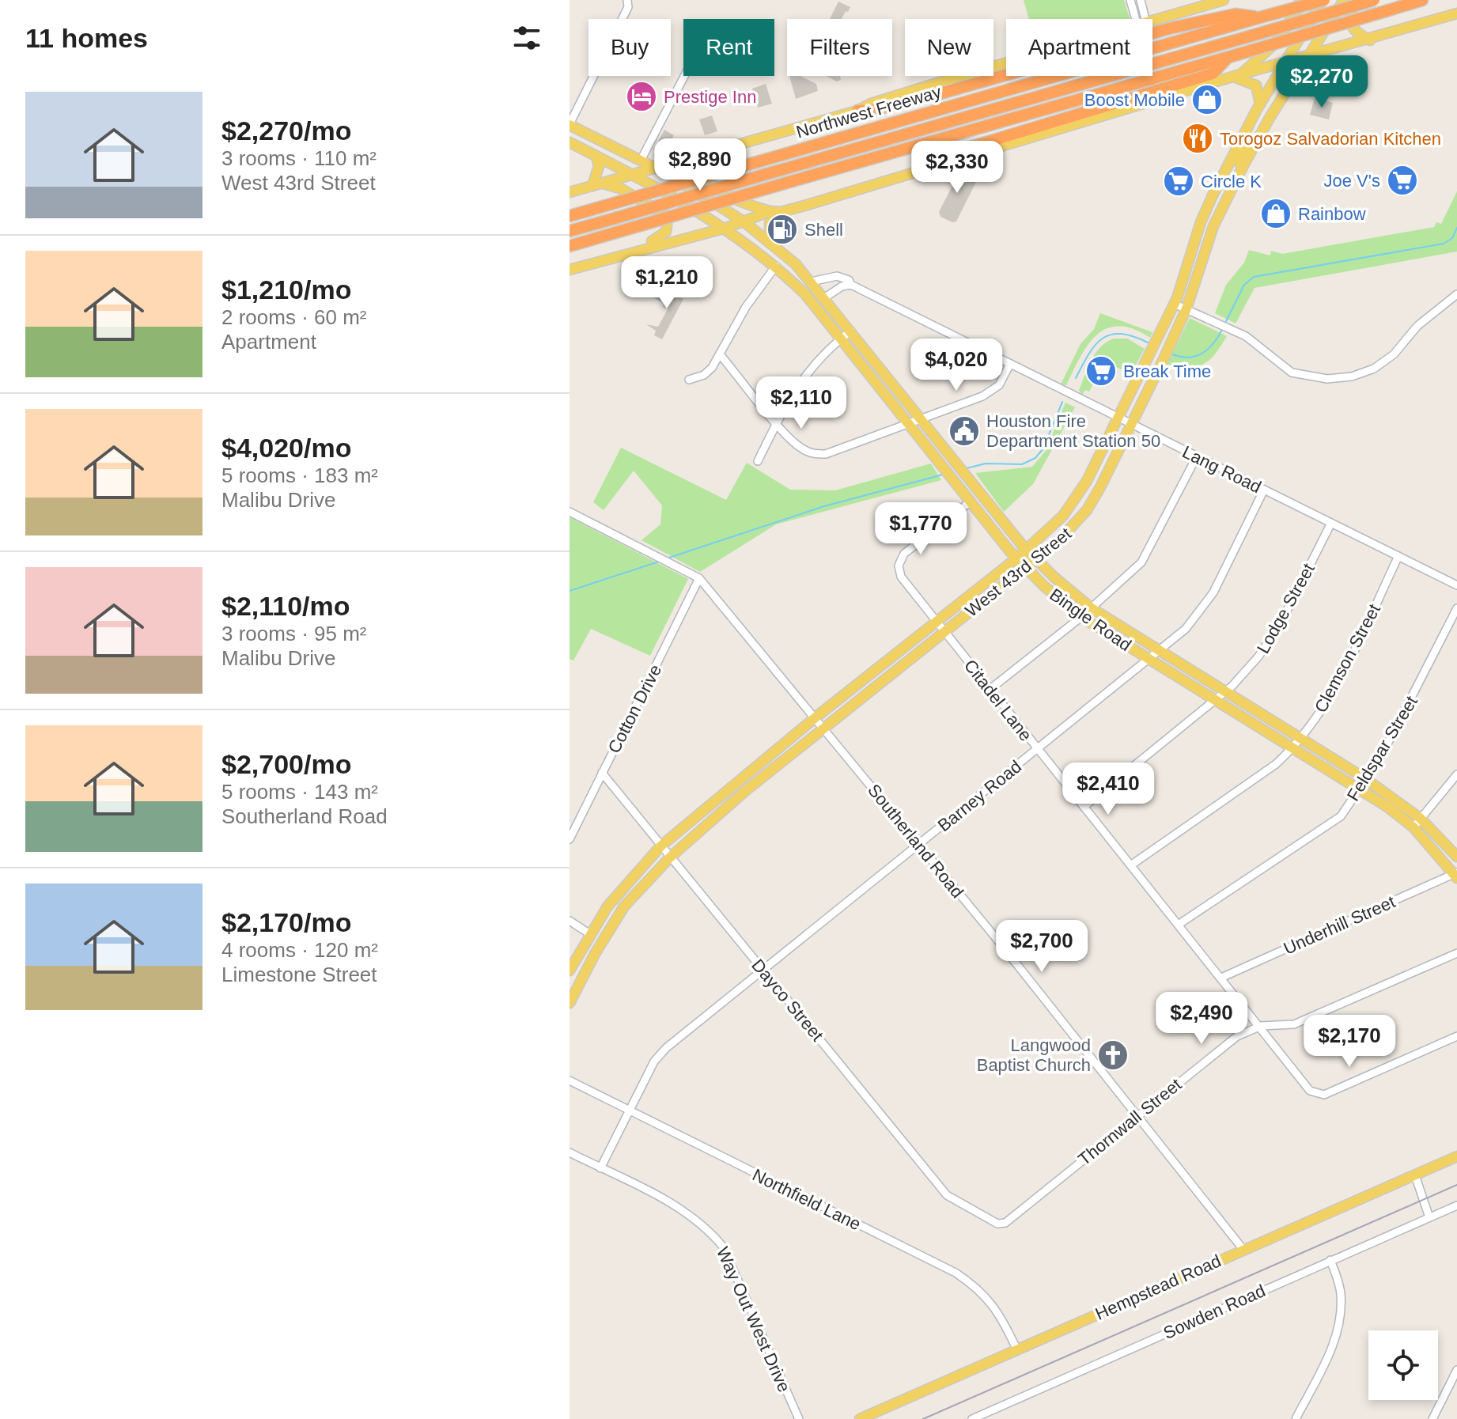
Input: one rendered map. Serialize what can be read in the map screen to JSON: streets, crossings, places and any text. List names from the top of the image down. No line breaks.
{"streets":{"highway":["Northwest Freeway"],"main road":["West 43rd Street","Bingle Road","Hempstead Road"],"street":["Lang Road","Lodge Street","Clemson Street","Citadel Lane","Cotton Drive","Feldspar Street","Barney Road","Southerland Road","Underhill Street","Dayco Street","Thornwall Street","Northfield Lane","Sowden Road","Way Out West Drive"]},"crossings":[["Northwest Freeway","West 43rd Street"],["Lang Road","West 43rd Street"],["Lang Road","Lodge Street"],["Lang Road","Bingle Road"],["Lang Road","Clemson Street"],["Lang Road","Barney Road"],["West 43rd Street","Bingle Road"],["West 43rd Street","Citadel Lane"],["West 43rd Street","Southerland Road"],["West 43rd Street","Dayco Street"],["Lodge Street","Bingle Road"],["Lodge Street","Citadel Lane"],["Bingle Road","Clemson Street"],["Bingle Road","Citadel Lane"],["Bingle Road","Feldspar Street"],["Bingle Road","Barney Road"],["Bingle Road","Underhill Street"],["Clemson Street","Citadel Lane"],["Citadel Lane","Feldspar Street"],["Citadel Lane","Barney Road"],["Citadel Lane","Underhill Street"],["Citadel Lane","Thornwall Street"],["Cotton Drive","Southerland Road"],["Cotton Drive","Dayco Street"],["Barney Road","Southerland Road"],["Barney Road","Dayco Street"],["Barney Road","Northfield Lane"],["Barney Road","Way Out West Drive"],["Southerland Road","Thornwall Street"],["Southerland Road","Hempstead Road"],["Dayco Street","Thornwall Street"],["Northfield Lane","Hempstead Road"]],"places":{"hotel":["Prestige Inn"],"shop":["Boost Mobile","Rainbow"],"restaurant":["Torogoz Salvadorian Kitchen"],"supermarket":["Joe V's","Circle K","Break Time"],"fuel station":["Shell"],"public building":["Houston Fire Department Station 50"],"church":["Langwood Baptist Church"]},"page":{"heading":"11 homes","chip":["Buy","Rent","Filters","New","Apartment"],"price":["$2,270","$2,890","$2,330","$1,210","$4,020","$2,110","$1,770","$2,410","$2,700","$2,490","$2,170"],"list":[{"name":"$2,270/mo","note":"3 rooms · 110 m² · West 43rd Street"},{"name":"$1,210/mo","note":"2 rooms · 60 m² · Apartment"},{"name":"$4,020/mo","note":"5 rooms · 183 m² · Malibu Drive"},{"name":"$2,110/mo","note":"3 rooms · 95 m² · Malibu Drive"},{"name":"$2,700/mo","note":"5 rooms · 143 m² · Southerland Road"},{"name":"$2,170/mo","note":"4 rooms · 120 m² · Limestone Street"}]}}
